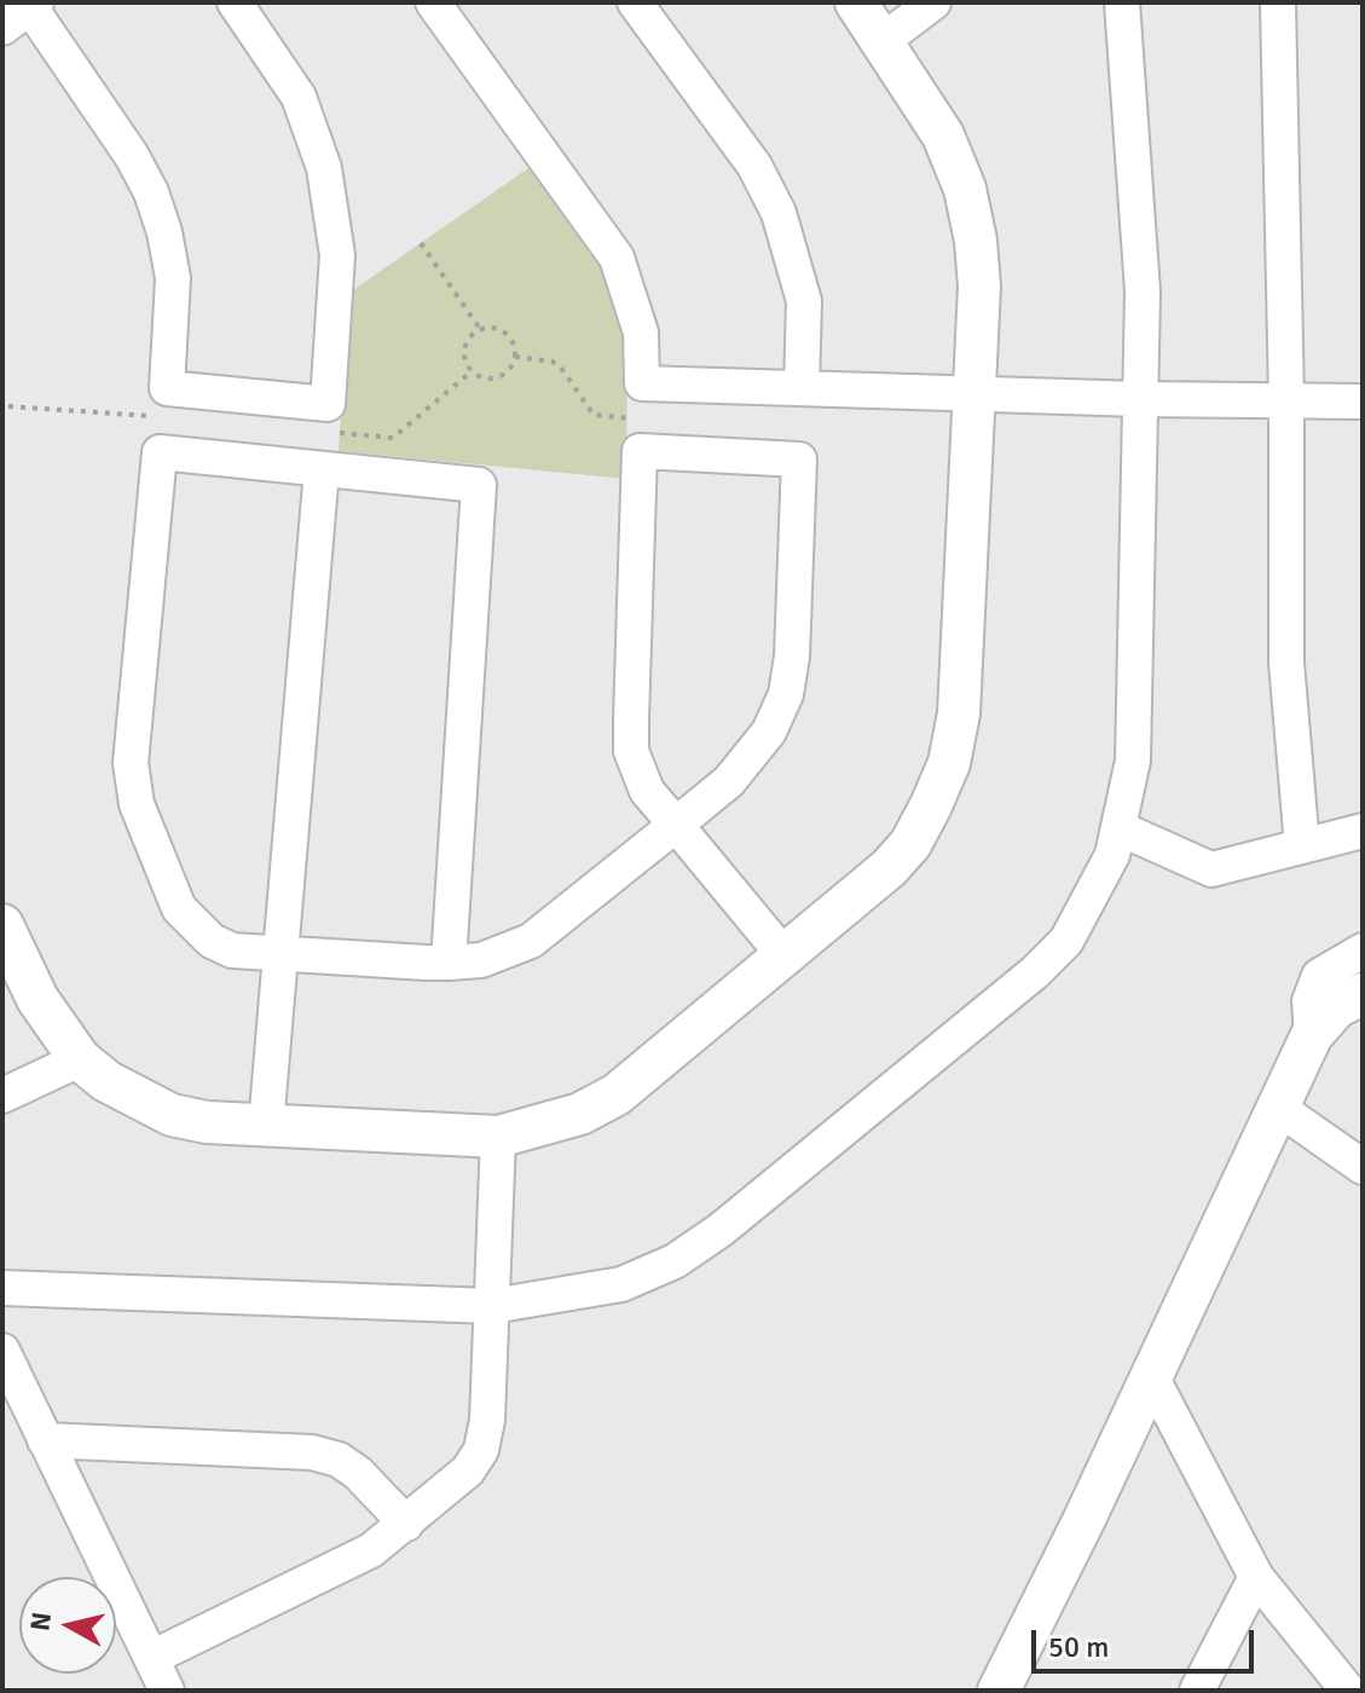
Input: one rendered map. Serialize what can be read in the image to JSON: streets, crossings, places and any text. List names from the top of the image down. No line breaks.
{"scale_bar":"50 m","north":"left"}
